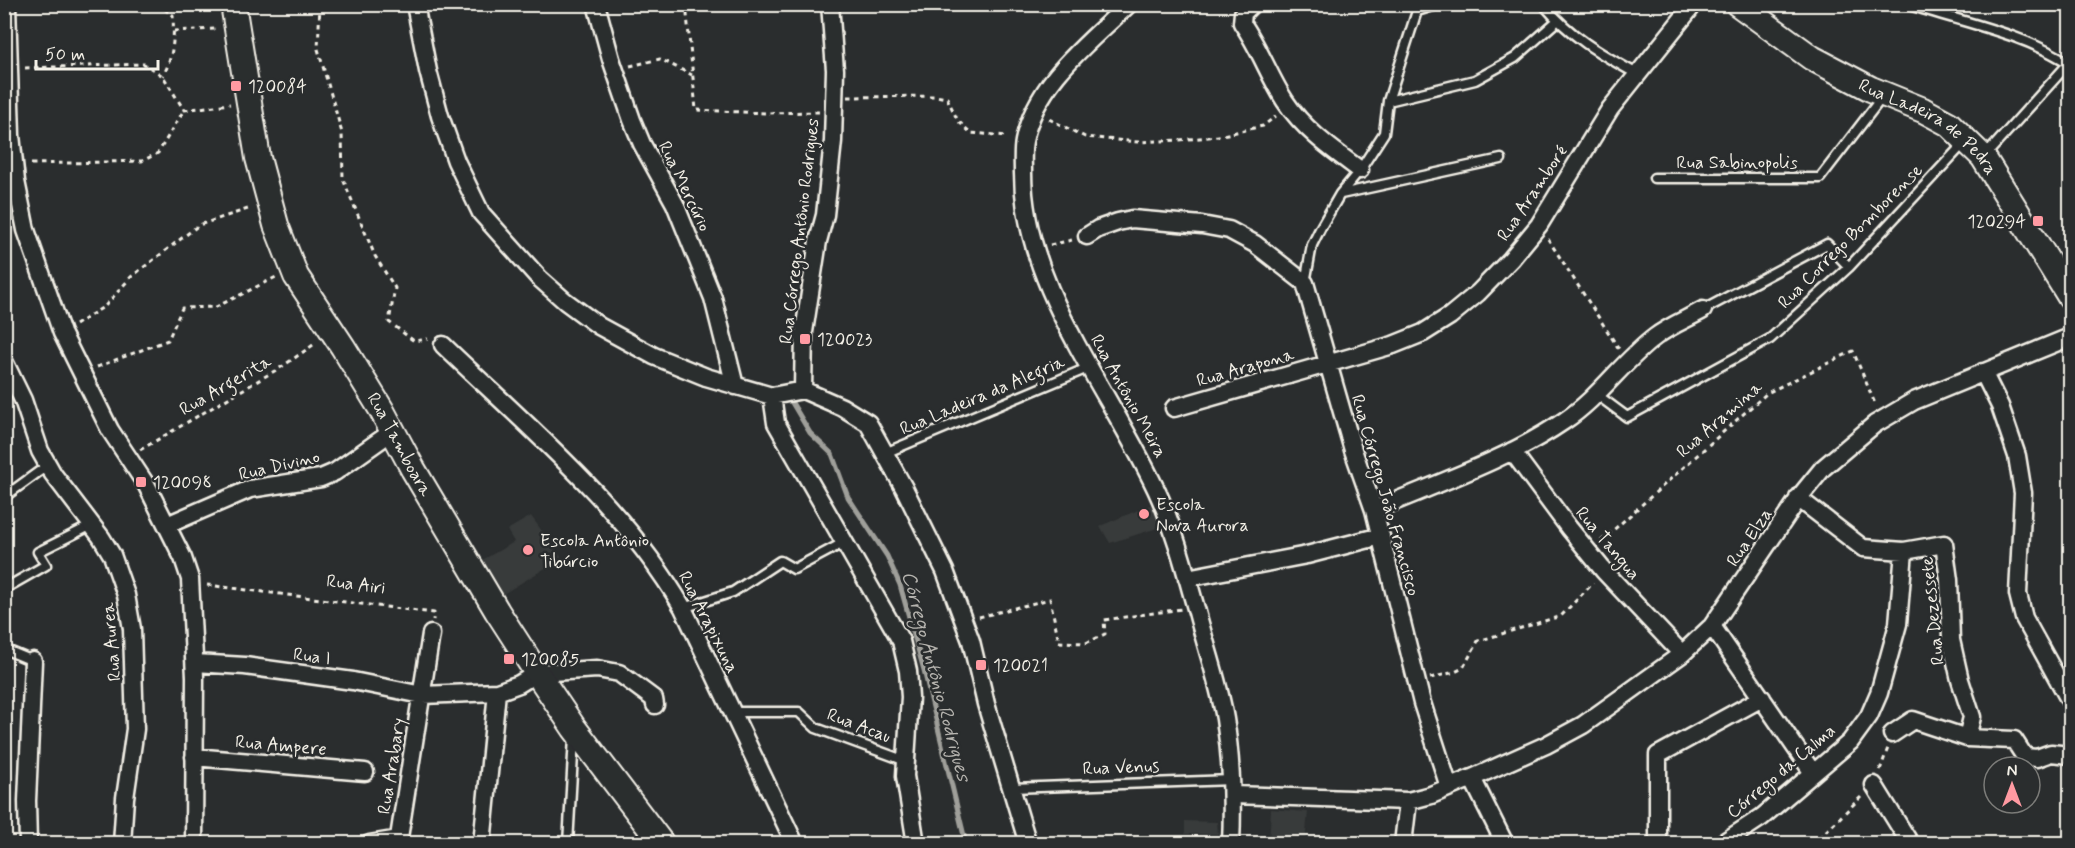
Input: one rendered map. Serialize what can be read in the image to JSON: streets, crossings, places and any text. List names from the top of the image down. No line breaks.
{"streets":{"street":["Rua Ladeira de Pedra","Rua Mercúrio","Rua Aramboré","Rua Córrego Antônio Rodrigues","Rua Arapona","Rua Antônio Meira","Rua Tamboara","Rua Divino","Rua Córrego João Francisco","Rua Elza","Rua Tangua","Rua Dezessete","Rua Arapixuna","Rua Aurea","Rua I","Rua Ampere","Rua Arabary","Córrego da Calma"],"lane":["Rua Sabinopolis","Rua Corrego Bomborense","Rua Ladeira da Alegria","Rua Acau","Rua Venus"],"path":["Rua Argerita","Rua Aramina","Rua Airi"]},"crossings":[["Rua Ladeira de Pedra","Rua Sabinopolis"],["Rua Ladeira de Pedra","Rua Corrego Bomborense"],["Rua Aramboré","Rua Arapona"],["Rua Aramboré","Rua Córrego João Francisco"],["Rua Arapona","Rua Córrego João Francisco"],["Rua Argerita","Rua Tamboara"],["Rua Ladeira da Alegria","Rua Antônio Meira"],["Rua Antônio Meira","Rua Elza"],["Rua Antônio Meira","Rua Venus"],["Rua Aramina","Rua Elza"],["Rua Aramina","Rua Tangua"],["Rua Tamboara","Rua Divino"],["Rua Córrego João Francisco","Rua Elza"],["Rua Elza","Rua Tangua"],["Rua Elza","Rua Venus"],["Rua Dezessete","Córrego da Calma"],["Rua Arapixuna","Rua Acau"],["Rua I","Rua Arabary"]],"water":["Córrego Antônio Rodrigues"],"places":{"transit":["120084","120294","120023","120098","120085","120021"],"other":["Escola Nova Aurora","Escola Antônio Tibúrcio"]},"scale_bar":"50 m","north":"top"}
